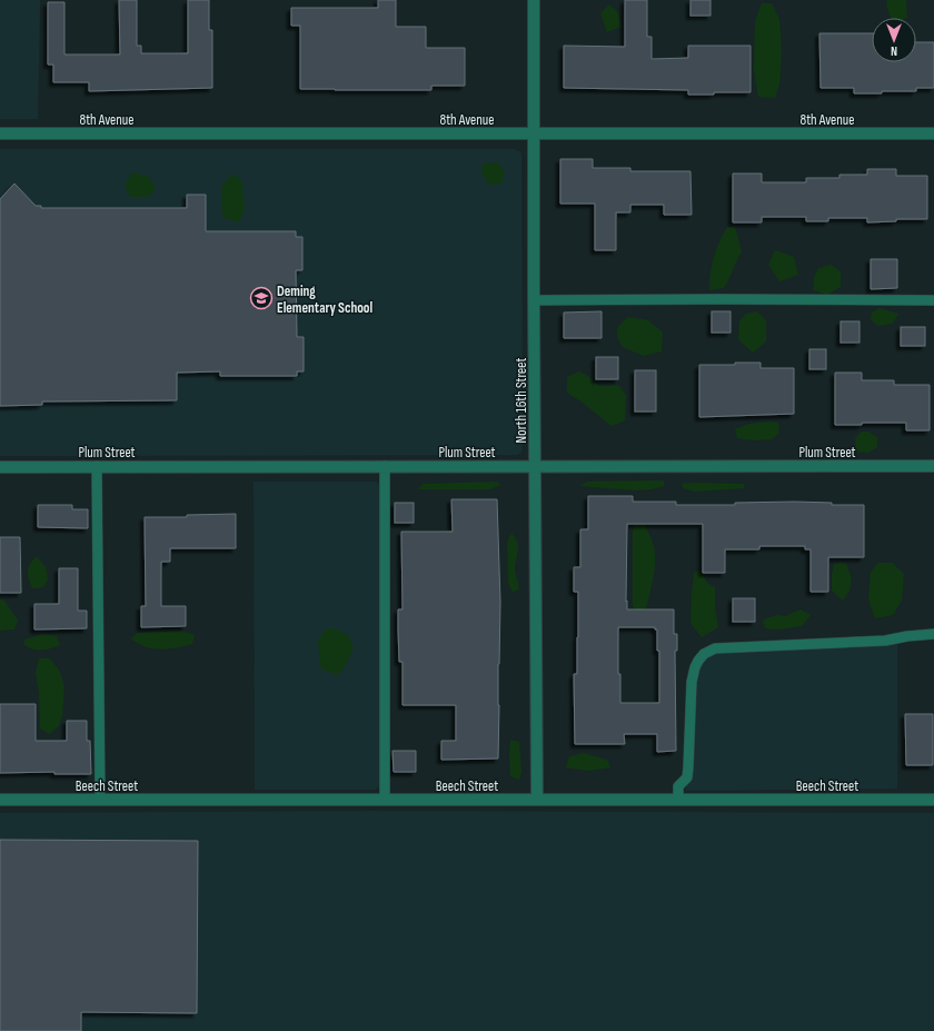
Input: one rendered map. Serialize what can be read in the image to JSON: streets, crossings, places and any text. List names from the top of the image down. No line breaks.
{"streets":{"street":["8th Avenue","North 16th Street","Plum Street","Beech Street"]},"crossings":[["8th Avenue","North 16th Street"],["North 16th Street","Plum Street"],["North 16th Street","Beech Street"]],"places":{"school or university":["Deming Elementary School"]},"north":"bottom"}
